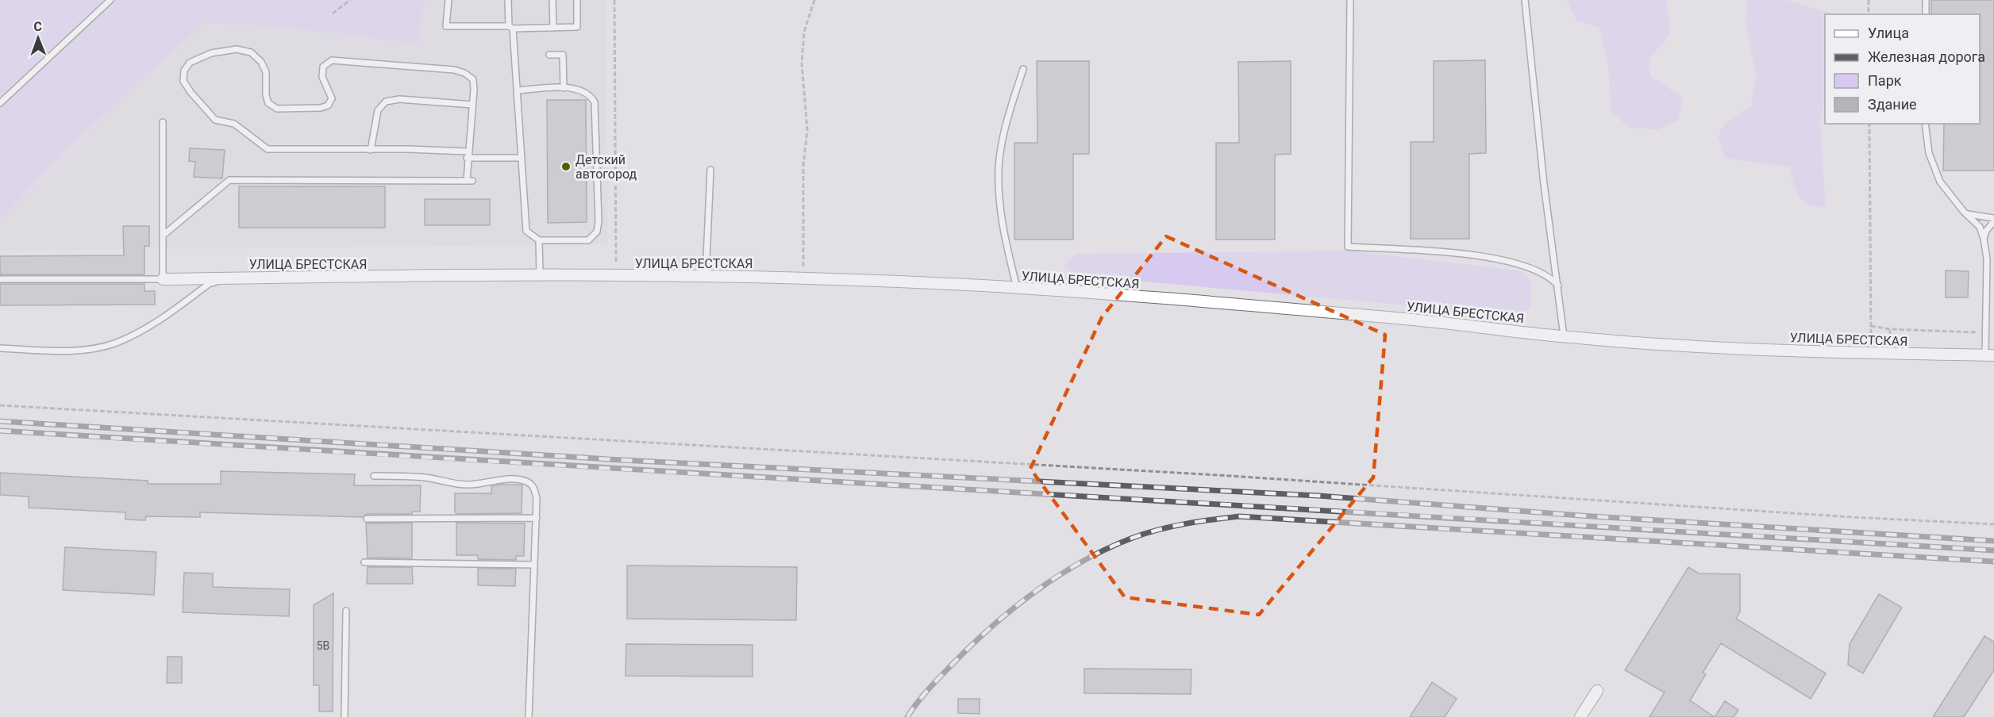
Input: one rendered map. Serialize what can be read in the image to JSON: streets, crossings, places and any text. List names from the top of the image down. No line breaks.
{"streets":{"street":["УЛИЦА БРЕСТСКАЯ"]},"places":["Детский автогород"],"house_numbers":["5В"],"legend":["Улица","Железная дорога","Парк","Здание"],"north":"top"}
